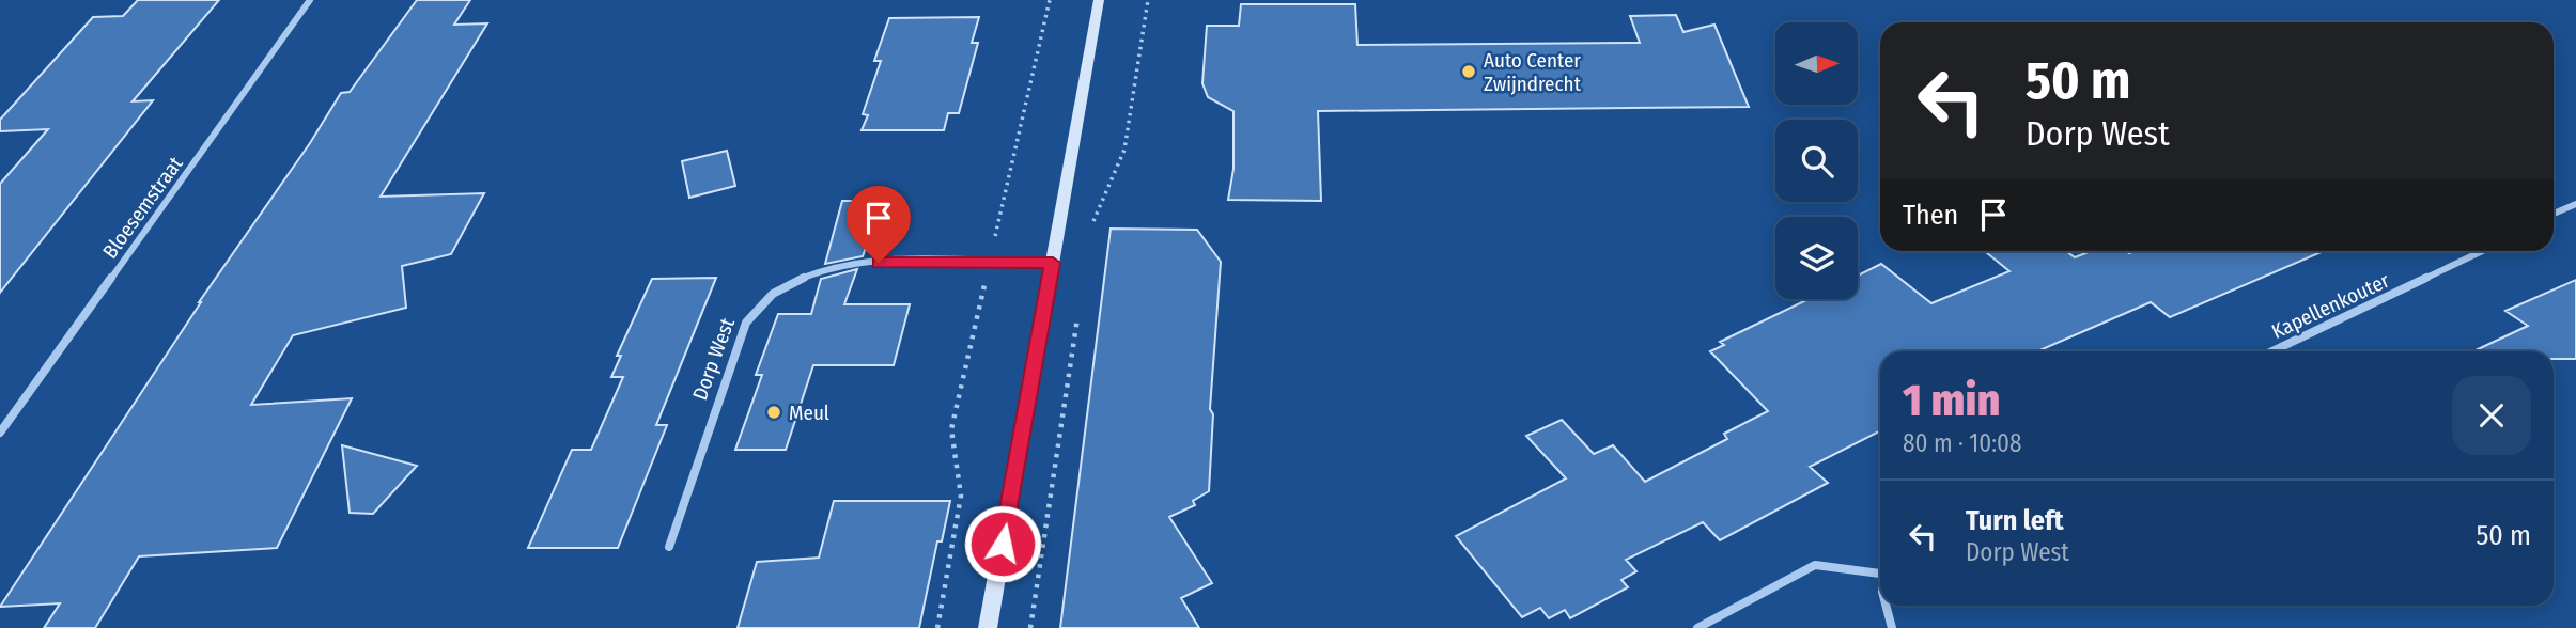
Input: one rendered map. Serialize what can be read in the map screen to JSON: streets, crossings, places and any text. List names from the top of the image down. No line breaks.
{"streets":{"street":["Bloesemstraat","Kapellenkouter","Dorp West"]},"places":["Auto Center Zwijndrecht","Meul"],"north":"right","page":{"turn":["50 m","Dorp West"],"then":"Then","heading":["1 min","80 m · 10:08"],"list":[{"name":"Turn left","note":"Dorp West","value":"50 m"}]}}
